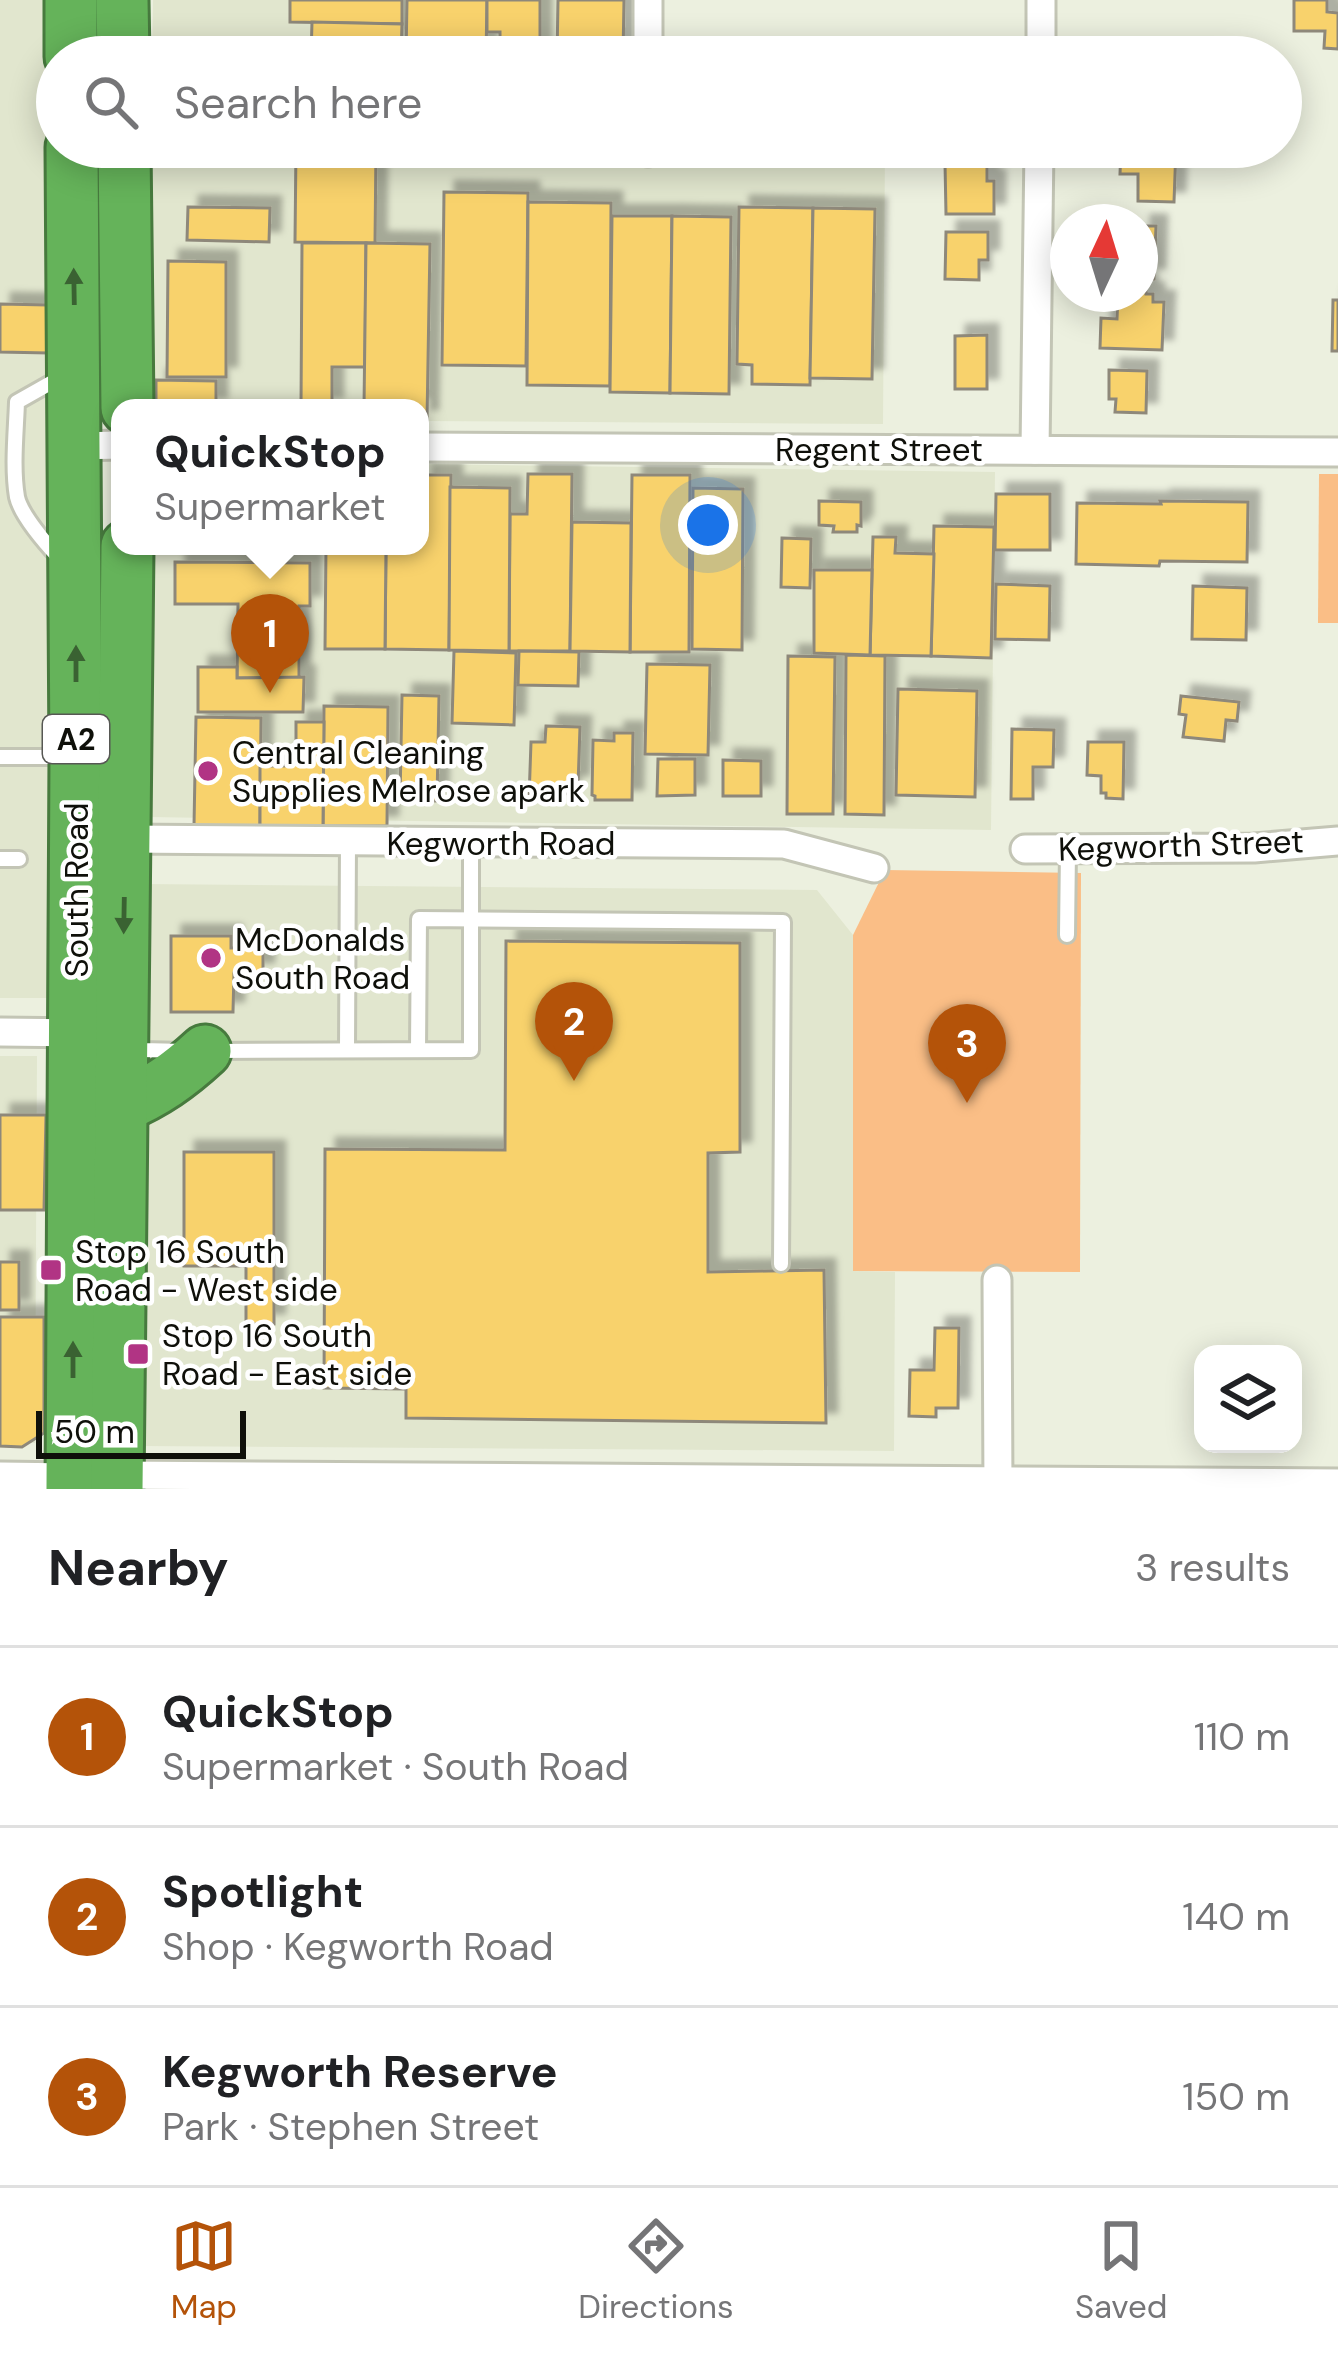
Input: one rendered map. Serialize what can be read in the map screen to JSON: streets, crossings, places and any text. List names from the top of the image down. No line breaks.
{"streets":{"highway":["A2","South Road"],"street":["Regent Street","Kegworth Road","Kegworth Street"]},"crossings":[["Kegworth Road","South Road"]],"places":{"other":["Central Cleaning Supplies Melrose apark","McDonalds South Road"],"transit":["Stop 16 South Road - West side","Stop 16 South Road - East side"]},"scale_bar":"50 m","north":"top","page":{"search":"Search here","popup":["QuickStop","Supermarket"],"pins":["1","2","3"],"scale":"50 m","heading":["Nearby","3 results"],"list":[{"mark":"1","name":"QuickStop","note":"Supermarket · South Road","value":"110 m"},{"mark":"2","name":"Spotlight","note":"Shop · Kegworth Road","value":"140 m"},{"mark":"3","name":"Kegworth Reserve","note":"Park · Stephen Street","value":"150 m"}],"nav":["Map","Directions","Saved"]}}
